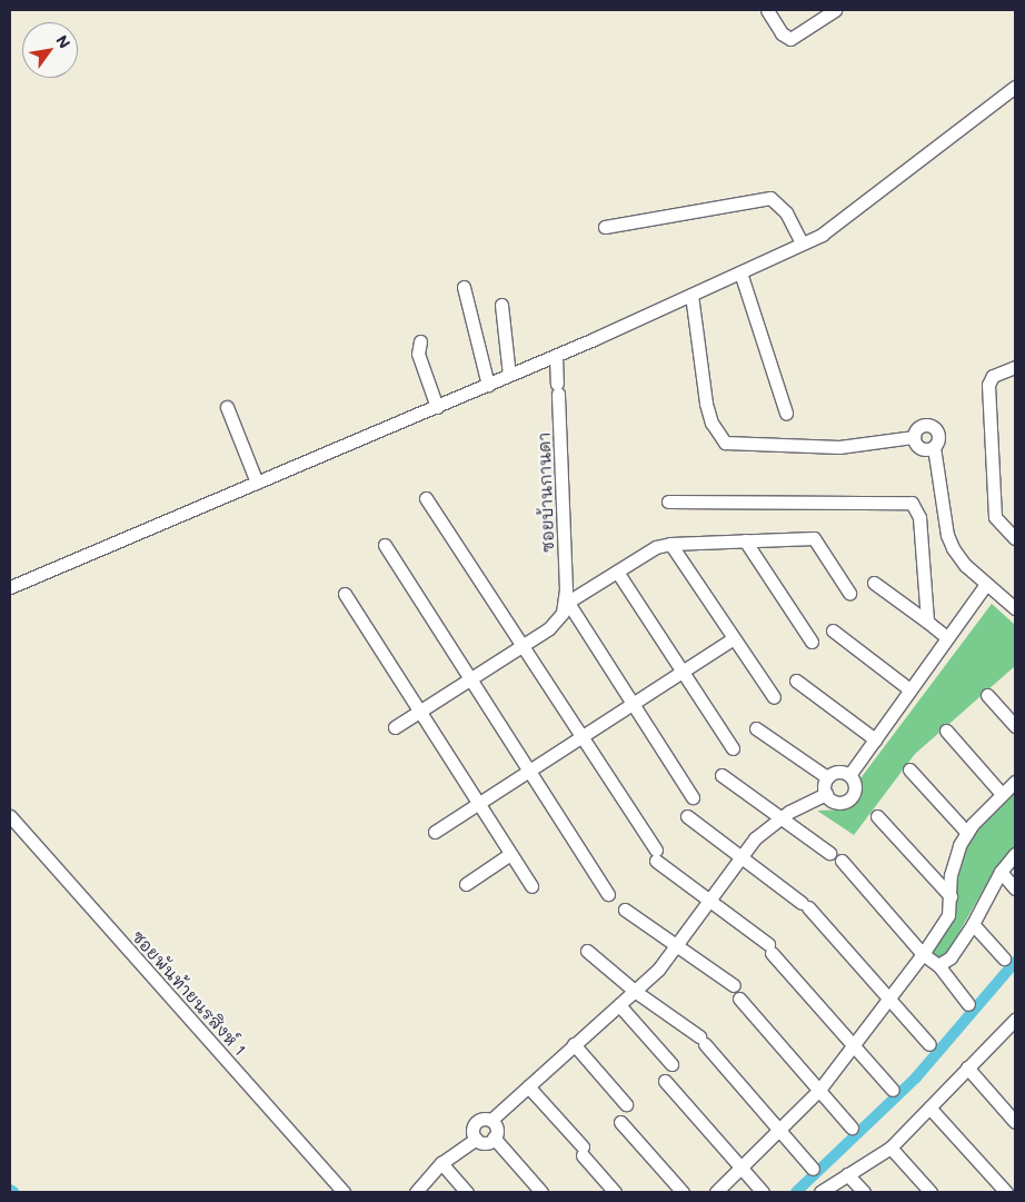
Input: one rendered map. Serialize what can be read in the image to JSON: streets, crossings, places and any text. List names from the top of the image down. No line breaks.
{"streets":{"street":["ซอยบ้านกานดา","ซอยพันท้ายนรสิงห์ 1"]},"north":"top right"}
